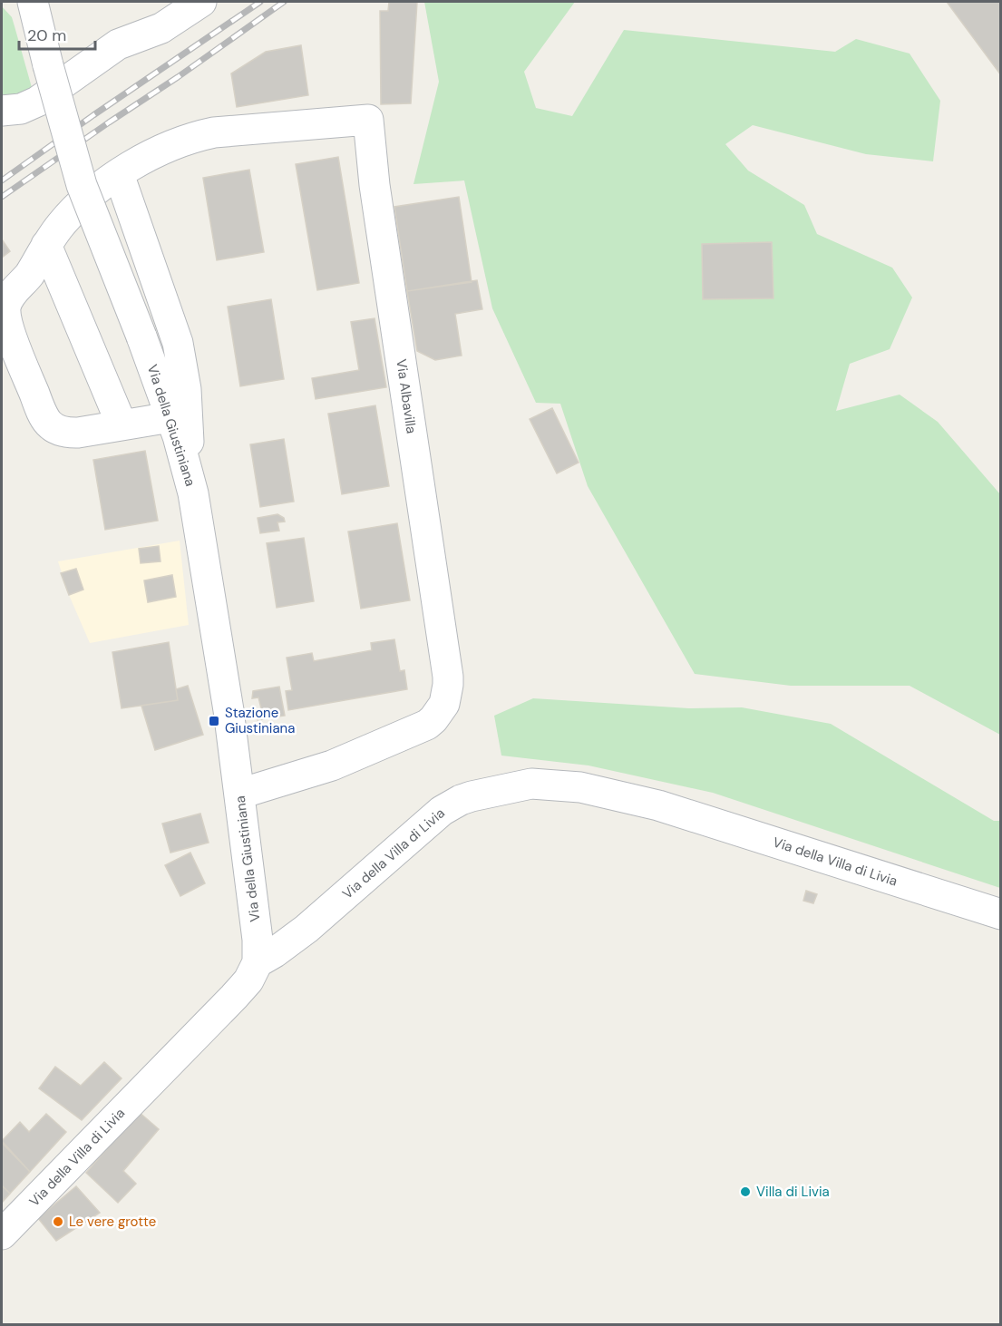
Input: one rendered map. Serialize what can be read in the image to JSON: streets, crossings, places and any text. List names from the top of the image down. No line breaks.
{"streets":{"street":["Via Albavilla","Via della Giustiniana","Via della Villa di Livia"]},"crossings":[["Via Albavilla","Via della Giustiniana"],["Via della Giustiniana","Via della Villa di Livia"]],"places":{"transit":["Stazione Giustiniana"],"other":["Villa di Livia","Le vere grotte"]},"scale_bar":"20 m"}
